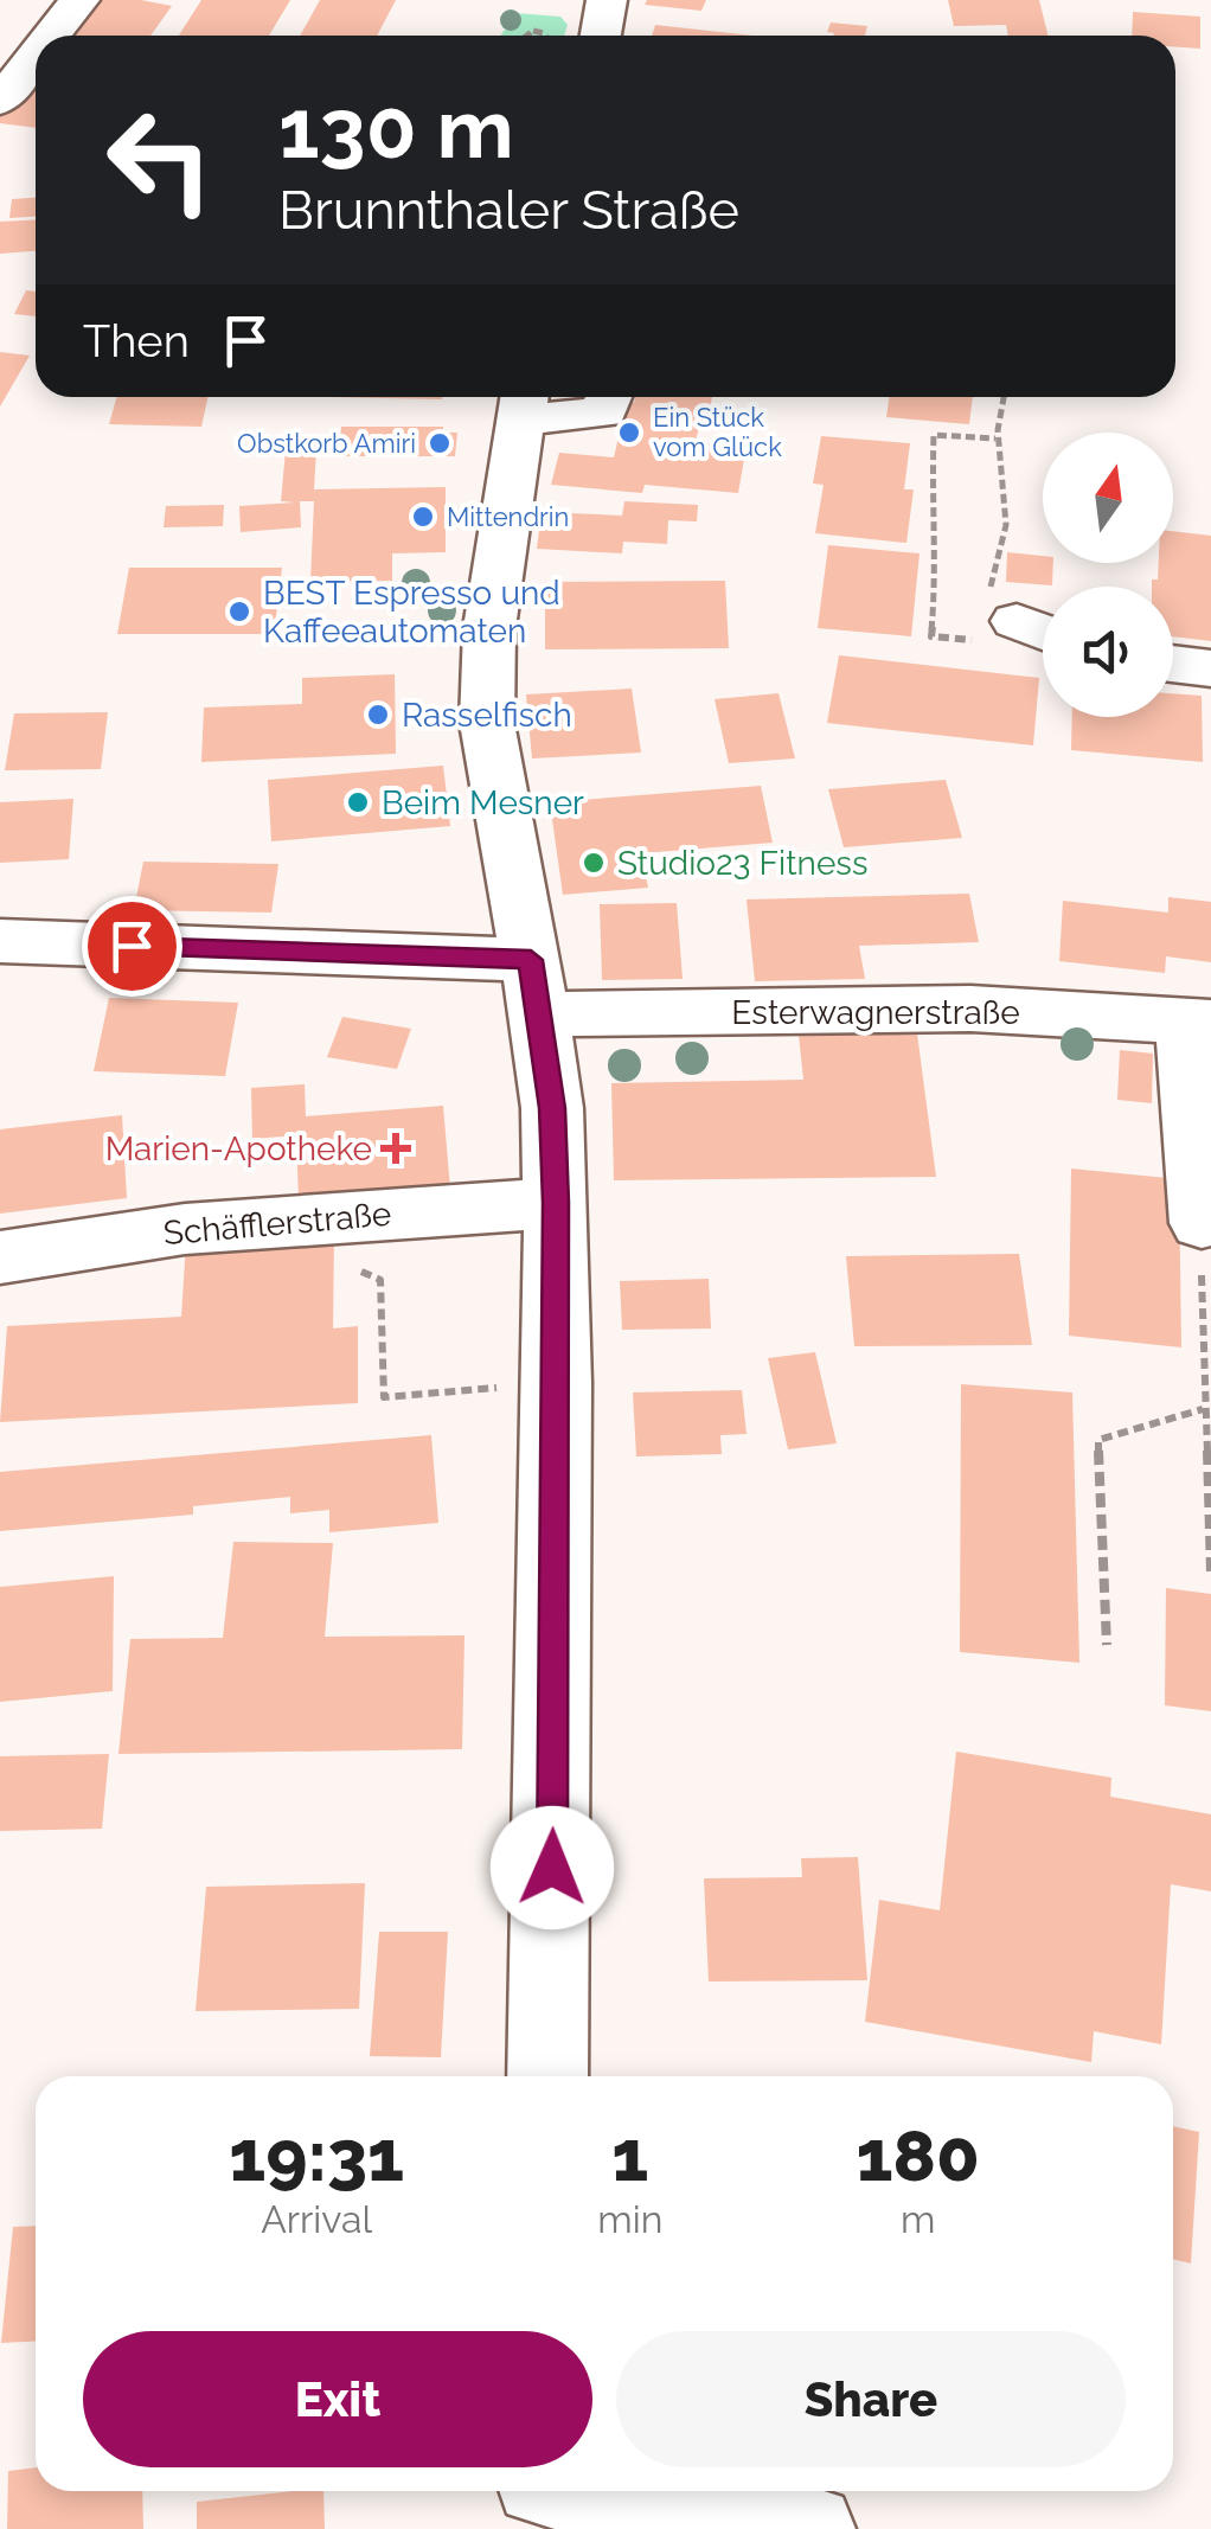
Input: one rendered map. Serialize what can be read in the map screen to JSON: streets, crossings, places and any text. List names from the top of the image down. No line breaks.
{"streets":{"street":["Esterwagnerstraße","Schäfflerstraße"]},"places":{"other":["Ein Stück vom Glück","Obstkorb Amiri","Mittendrin","BEST Espresso und Kaffeeautomaten","Rasselfisch","Beim Mesner","Studio23 Fitness"],"health":["Marien-Apotheke"]},"north":"top","page":{"turn":["130 m","Brunnthaler Straße"],"then":"Then","eta":["19:31","Arrival","1","min","180","m"],"buttons":["Exit","Share"]}}
